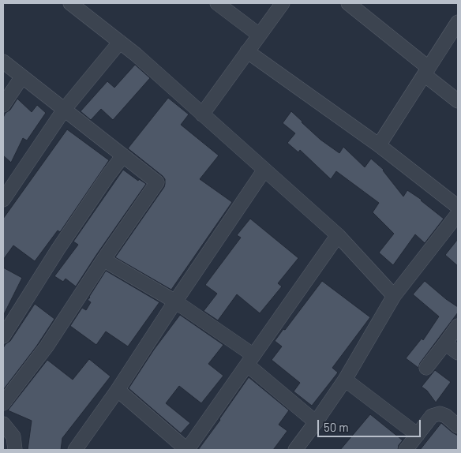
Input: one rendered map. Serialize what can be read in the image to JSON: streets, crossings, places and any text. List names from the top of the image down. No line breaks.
{"scale_bar":"50 m"}
